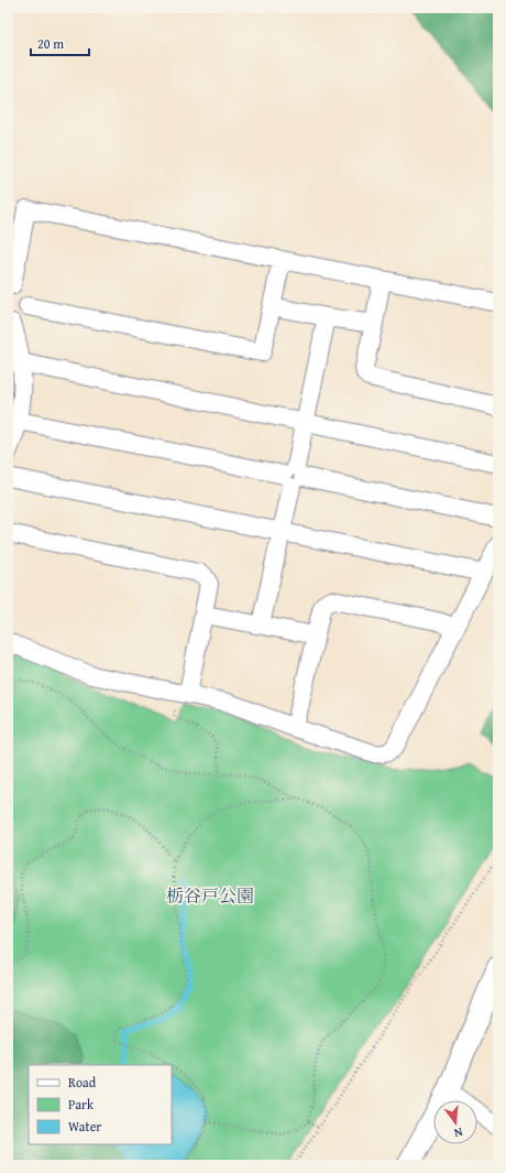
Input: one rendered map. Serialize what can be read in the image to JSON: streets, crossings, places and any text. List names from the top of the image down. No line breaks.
{"parks":["栃谷戸公園"],"legend":["Road","Park","Water"],"scale_bar":"20 m","north":"bottom"}
